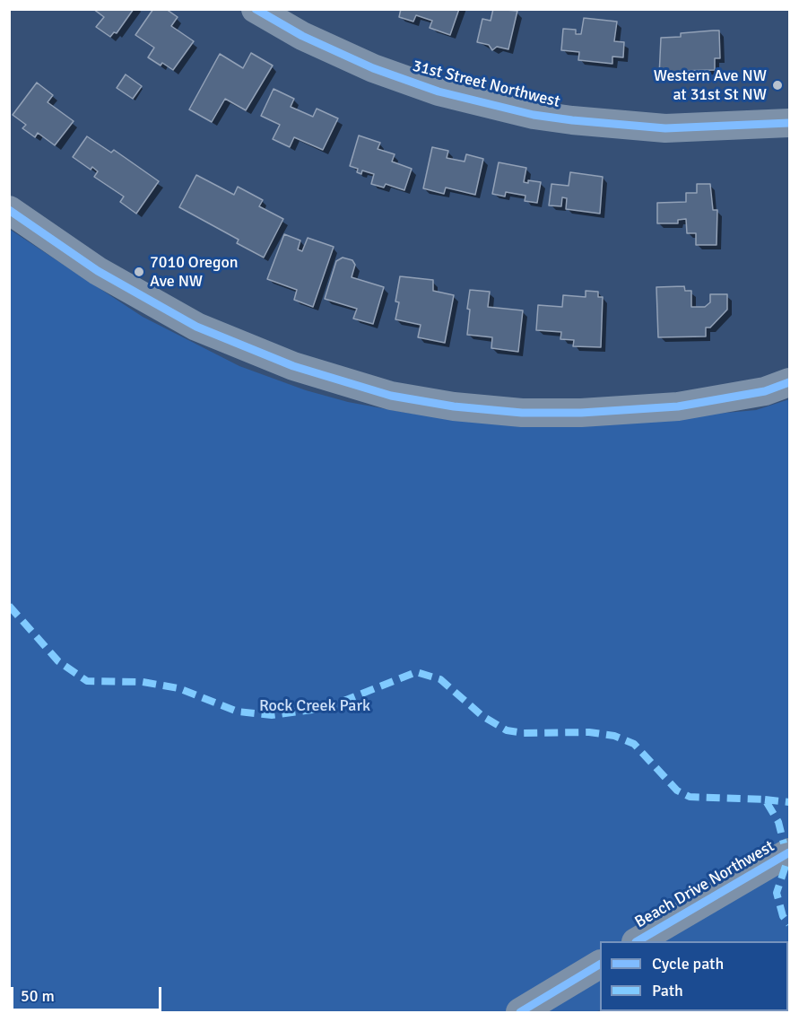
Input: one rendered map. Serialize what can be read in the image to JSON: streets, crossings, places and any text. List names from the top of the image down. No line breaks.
{"streets":{"street":["31st Street Northwest","Beach Drive Northwest"]},"parks":["Rock Creek Park"],"places":["Western Ave NW at 31st St NW","7010 Oregon Ave NW"],"legend":["Cycle path","Path"],"scale_bar":"50 m"}
